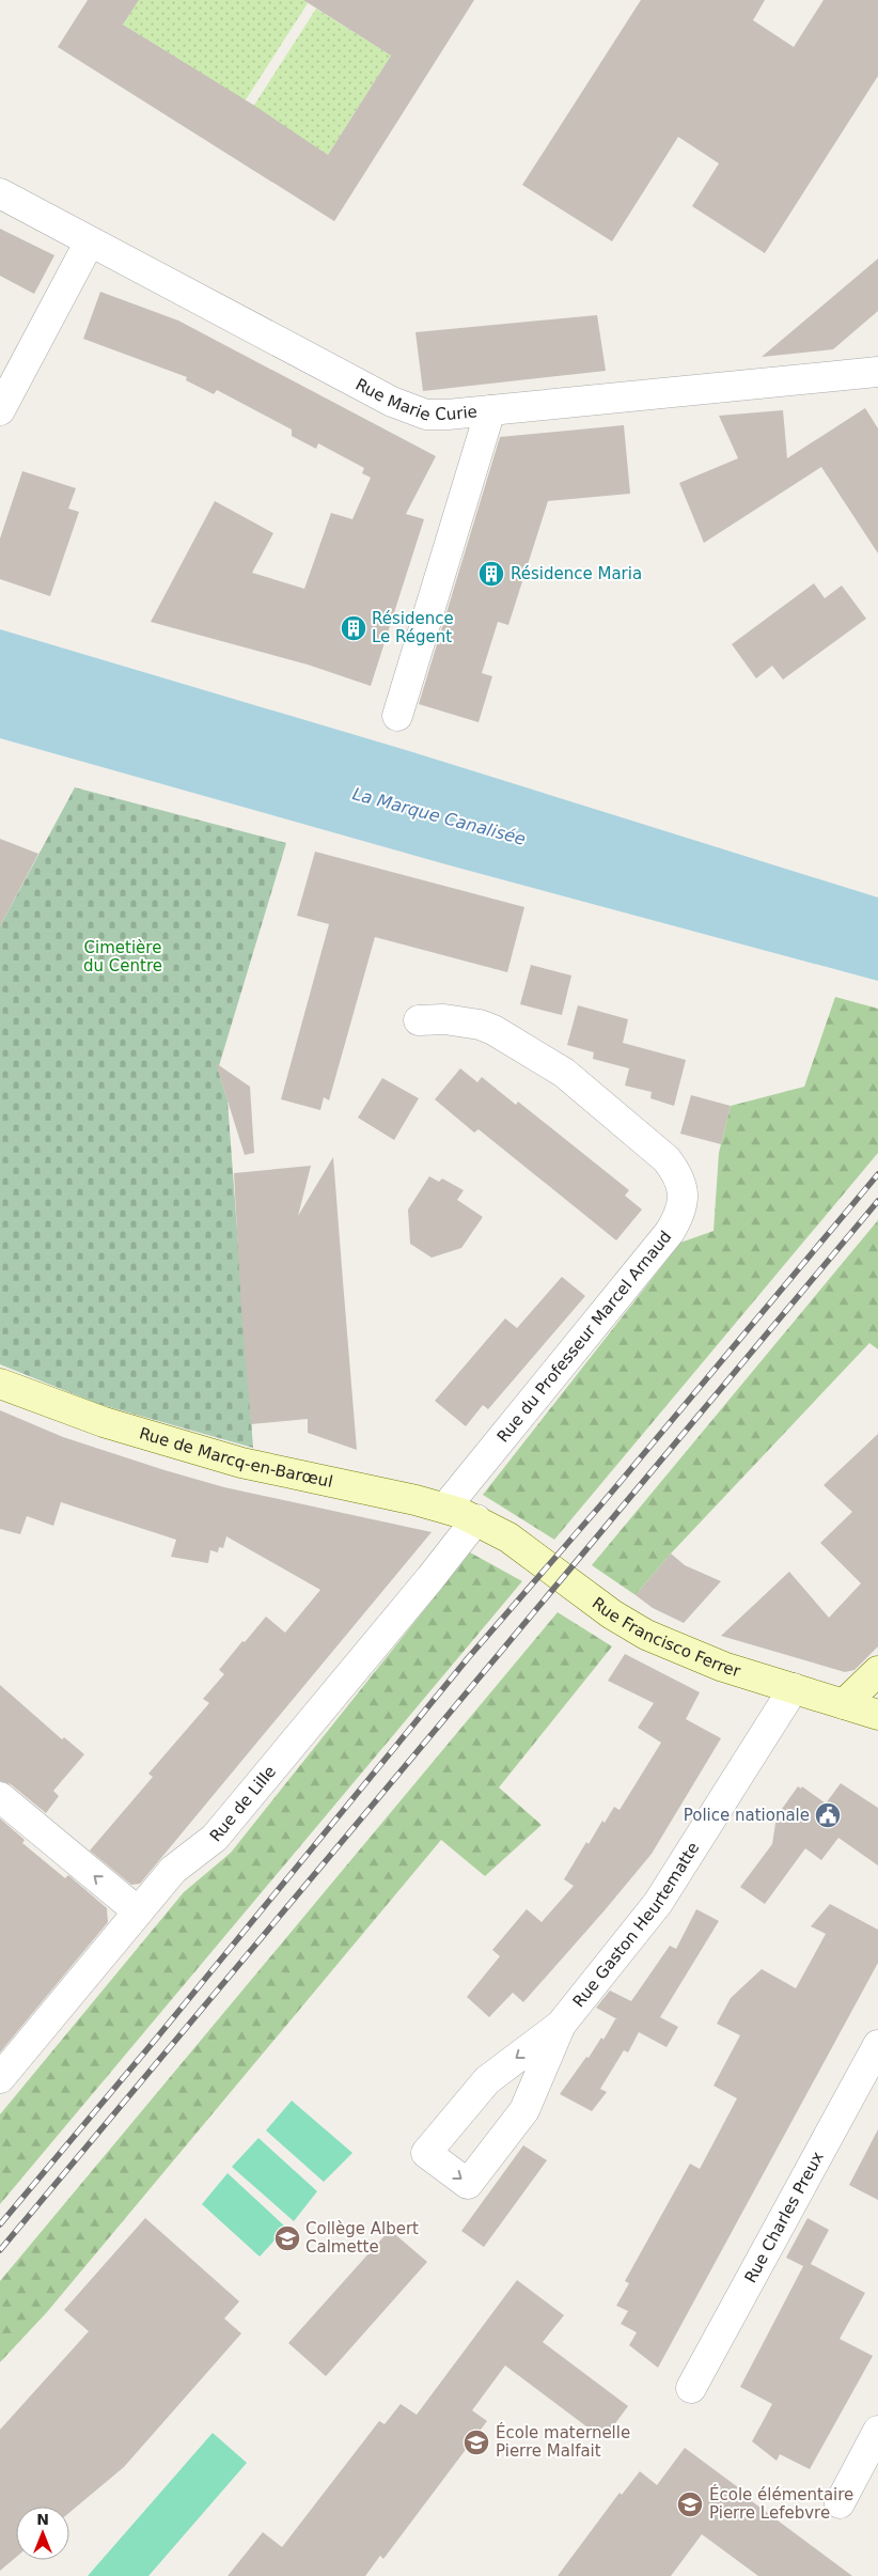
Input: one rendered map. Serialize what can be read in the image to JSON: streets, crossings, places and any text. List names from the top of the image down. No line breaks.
{"streets":{"street":["Rue Marie Curie","Rue du Professeur Marcel Arnaud","Rue de Marcq-en-Barœul","Rue Francisco Ferrer","Rue de Lille","Rue Gaston Heurtematte","Rue Charles Preux"]},"crossings":[["Rue du Professeur Marcel Arnaud","Rue de Marcq-en-Barœul"],["Rue de Marcq-en-Barœul","Rue Francisco Ferrer"],["Rue de Marcq-en-Barœul","Rue de Lille"],["Rue Francisco Ferrer","Rue de Lille"],["Rue Francisco Ferrer","Rue Gaston Heurtematte"]],"water":["La Marque Canalisée"],"parks":["Cimetière du Centre"],"places":{"building":["Résidence Maria","Résidence Le Régent"],"public building":["Police nationale"],"school or university":["Collège Albert Calmette","École maternelle Pierre Malfait","École élémentaire Pierre Lefebvre"]},"north":"top"}
